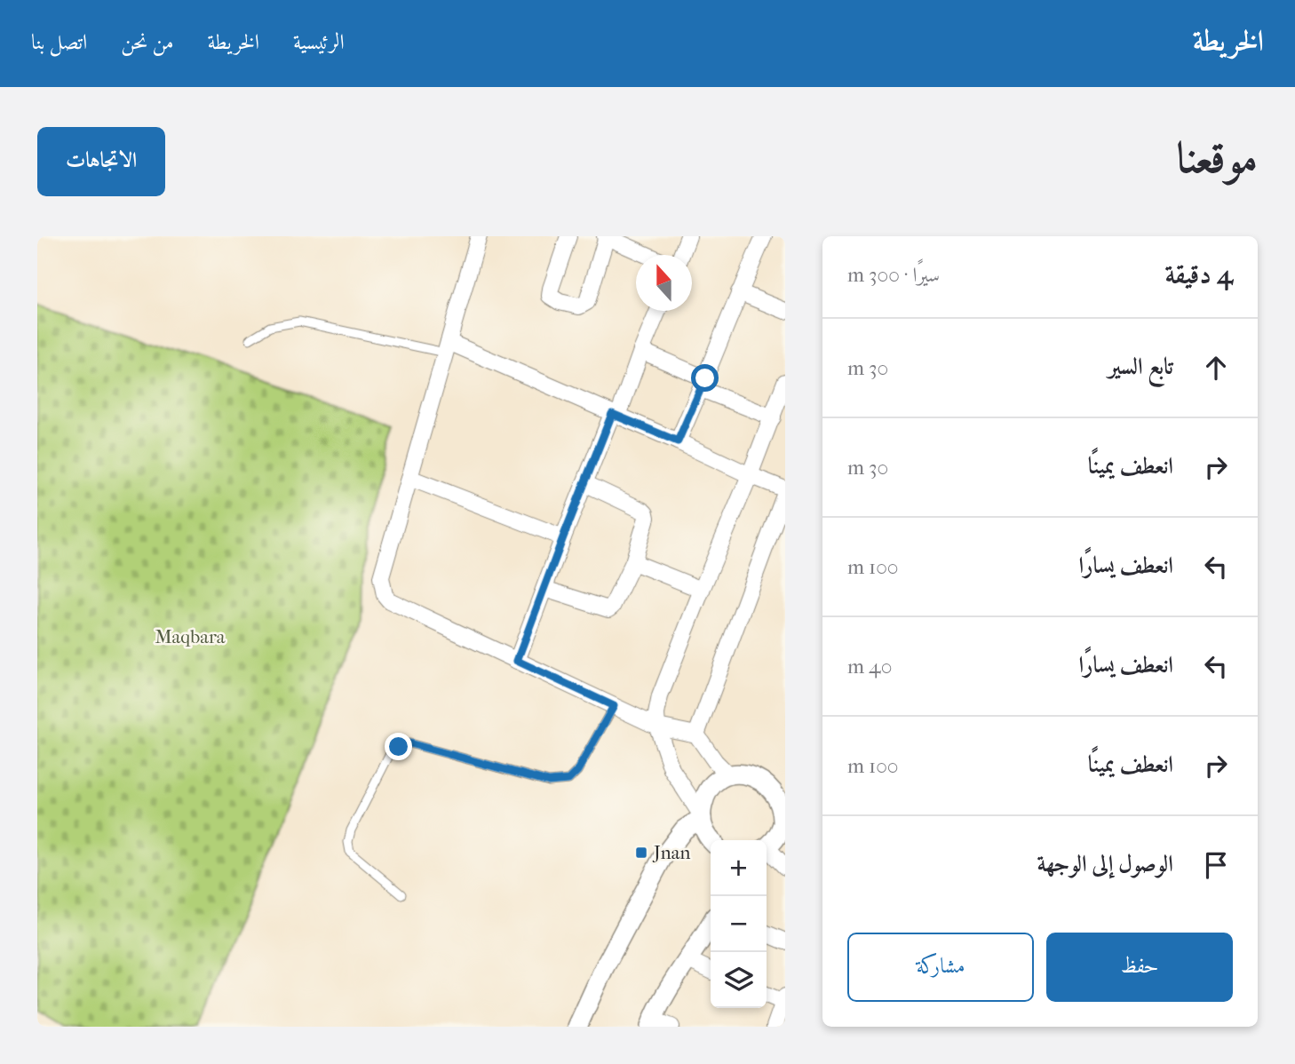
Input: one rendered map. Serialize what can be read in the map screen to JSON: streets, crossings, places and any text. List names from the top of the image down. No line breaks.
{"parks":["Maqbara"],"places":{"transit":["Jnan"]},"north":"top","page":{"header":"الخريطة","nav":["الرئيسية","الخريطة","من نحن","اتصل بنا"],"title":"موقعنا","buttons":["الاتجاهات",["حفظ","مشاركة"]],"heading":["4 دقيقة","سيرًا · 300 m"],"list":[["تابع السير","30 m"],["انعطف يمينًا","30 m"],["انعطف يسارًا","100 m"],["انعطف يسارًا","40 m"],["انعطف يمينًا","100 m"],"الوصول إلى الوجهة"],"map_buttons":["+","−"]}}
